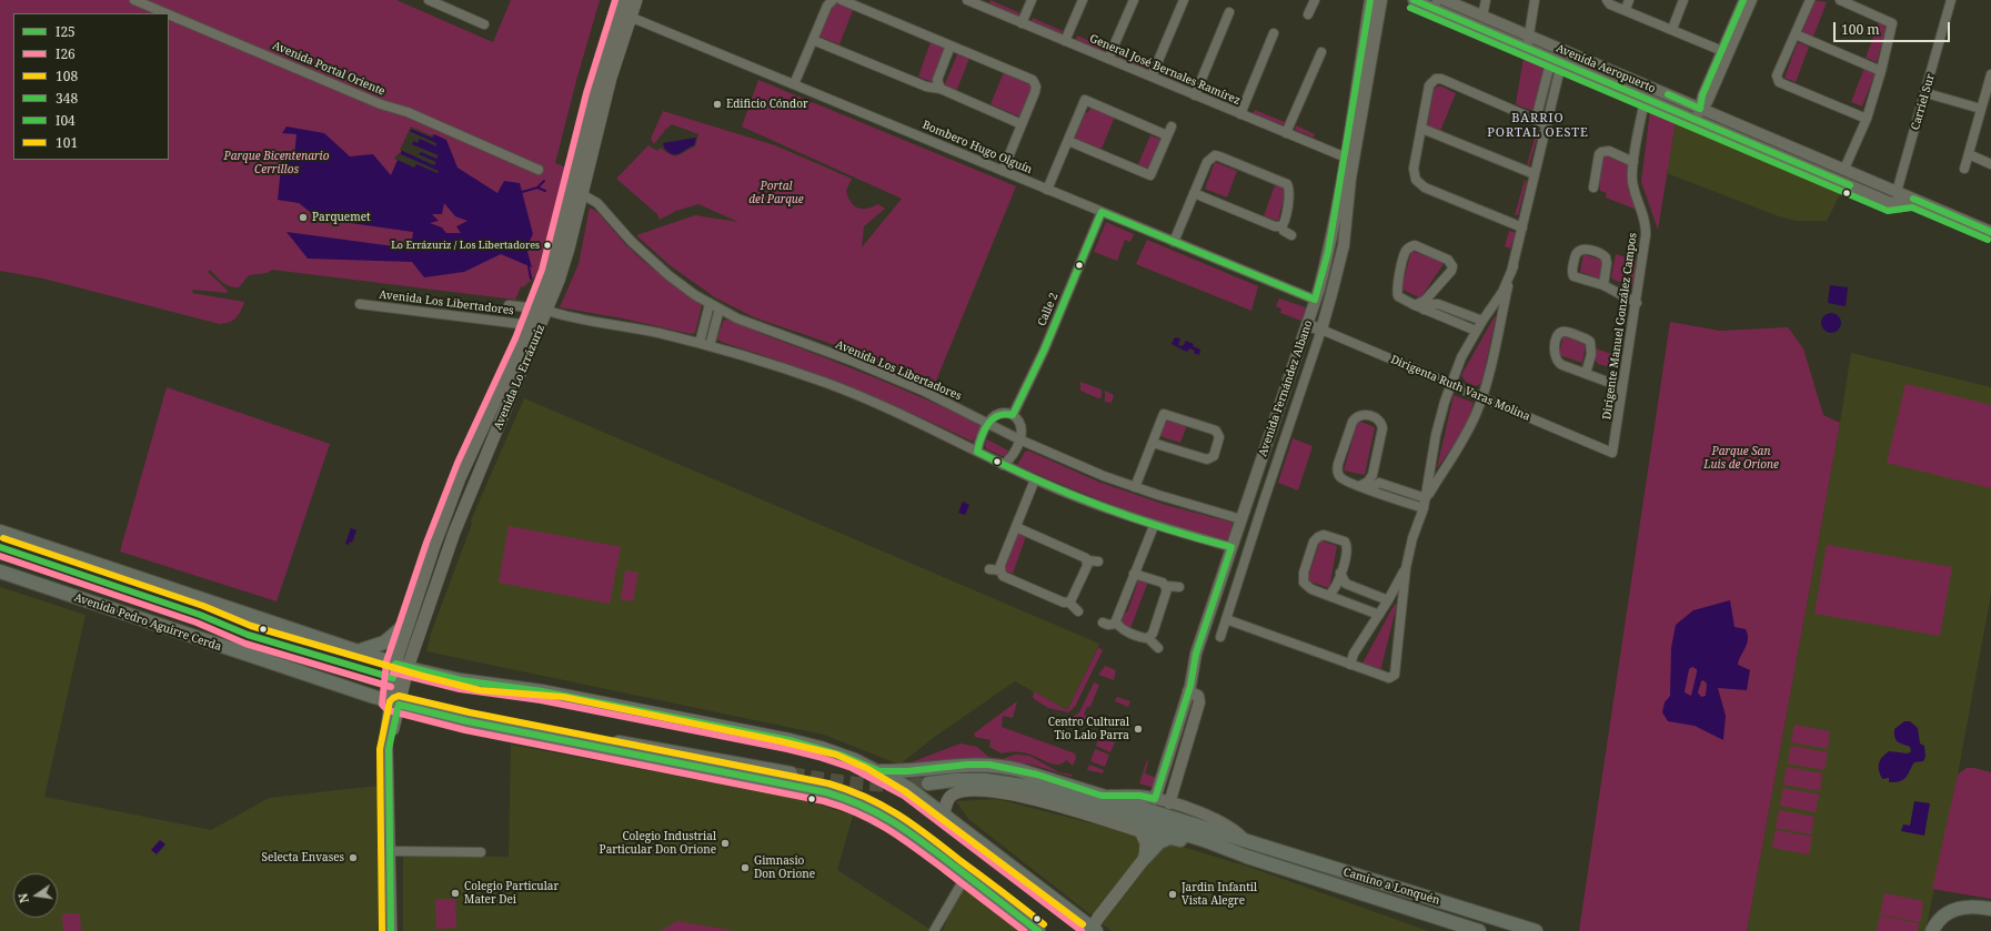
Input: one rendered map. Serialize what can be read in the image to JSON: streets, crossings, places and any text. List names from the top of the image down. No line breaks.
{"streets":{"main road":["Avenida Lo Errázuriz","Avenida Pedro Aguirre Cerda","Camino a Lonquén"],"street":["Avenida Portal Oriente","Avenida Aeropuerto","General José Bernales Ramírez","Carriel Sur","Bombero Hugo Olguín","Avenida Los Libertadores","Calle 2","Dirigente Manuel González Campos","Avenida Fernández Albano","Dirigenta Ruth Varas Molina"]},"crossings":[["Avenida Aeropuerto","Carriel Sur"],["Avenida Aeropuerto","Dirigente Manuel González Campos"],["General José Bernales Ramírez","Avenida Fernández Albano"],["Bombero Hugo Olguín","Calle 2"],["Bombero Hugo Olguín","Avenida Lo Errázuriz"],["Bombero Hugo Olguín","Avenida Fernández Albano"],["Avenida Los Libertadores","Avenida Lo Errázuriz"],["Avenida Los Libertadores","Avenida Fernández Albano"],["Dirigente Manuel González Campos","Dirigenta Ruth Varas Molina"],["Avenida Lo Errázuriz","Avenida Pedro Aguirre Cerda"],["Avenida Fernández Albano","Dirigenta Ruth Varas Molina"],["Avenida Fernández Albano","Camino a Lonquén"]],"districts":["BARRIO PORTAL OESTE"],"parks":["Parque Bicentenario Cerrillos","Portal del Parque","Parque San Luis de Orione"],"places":["Edificio Cóndor","Parquemet","Lo Errázuriz / Los Libertadores","Centro Cultural Tío Lalo Parra","Colegio Industrial Particular Don Orione","Selecta Envases","Gimnasio Don Orione","Colegio Particular Mater Dei","Jardin Infantil Vista Alegre"],"lines":["transit line I25","transit line I26","transit line 348","transit line 108","transit line 101","transit line I04"],"legend":["I25","I26","108","348","I04","101"],"scale_bar":"100 m","north":"left"}
